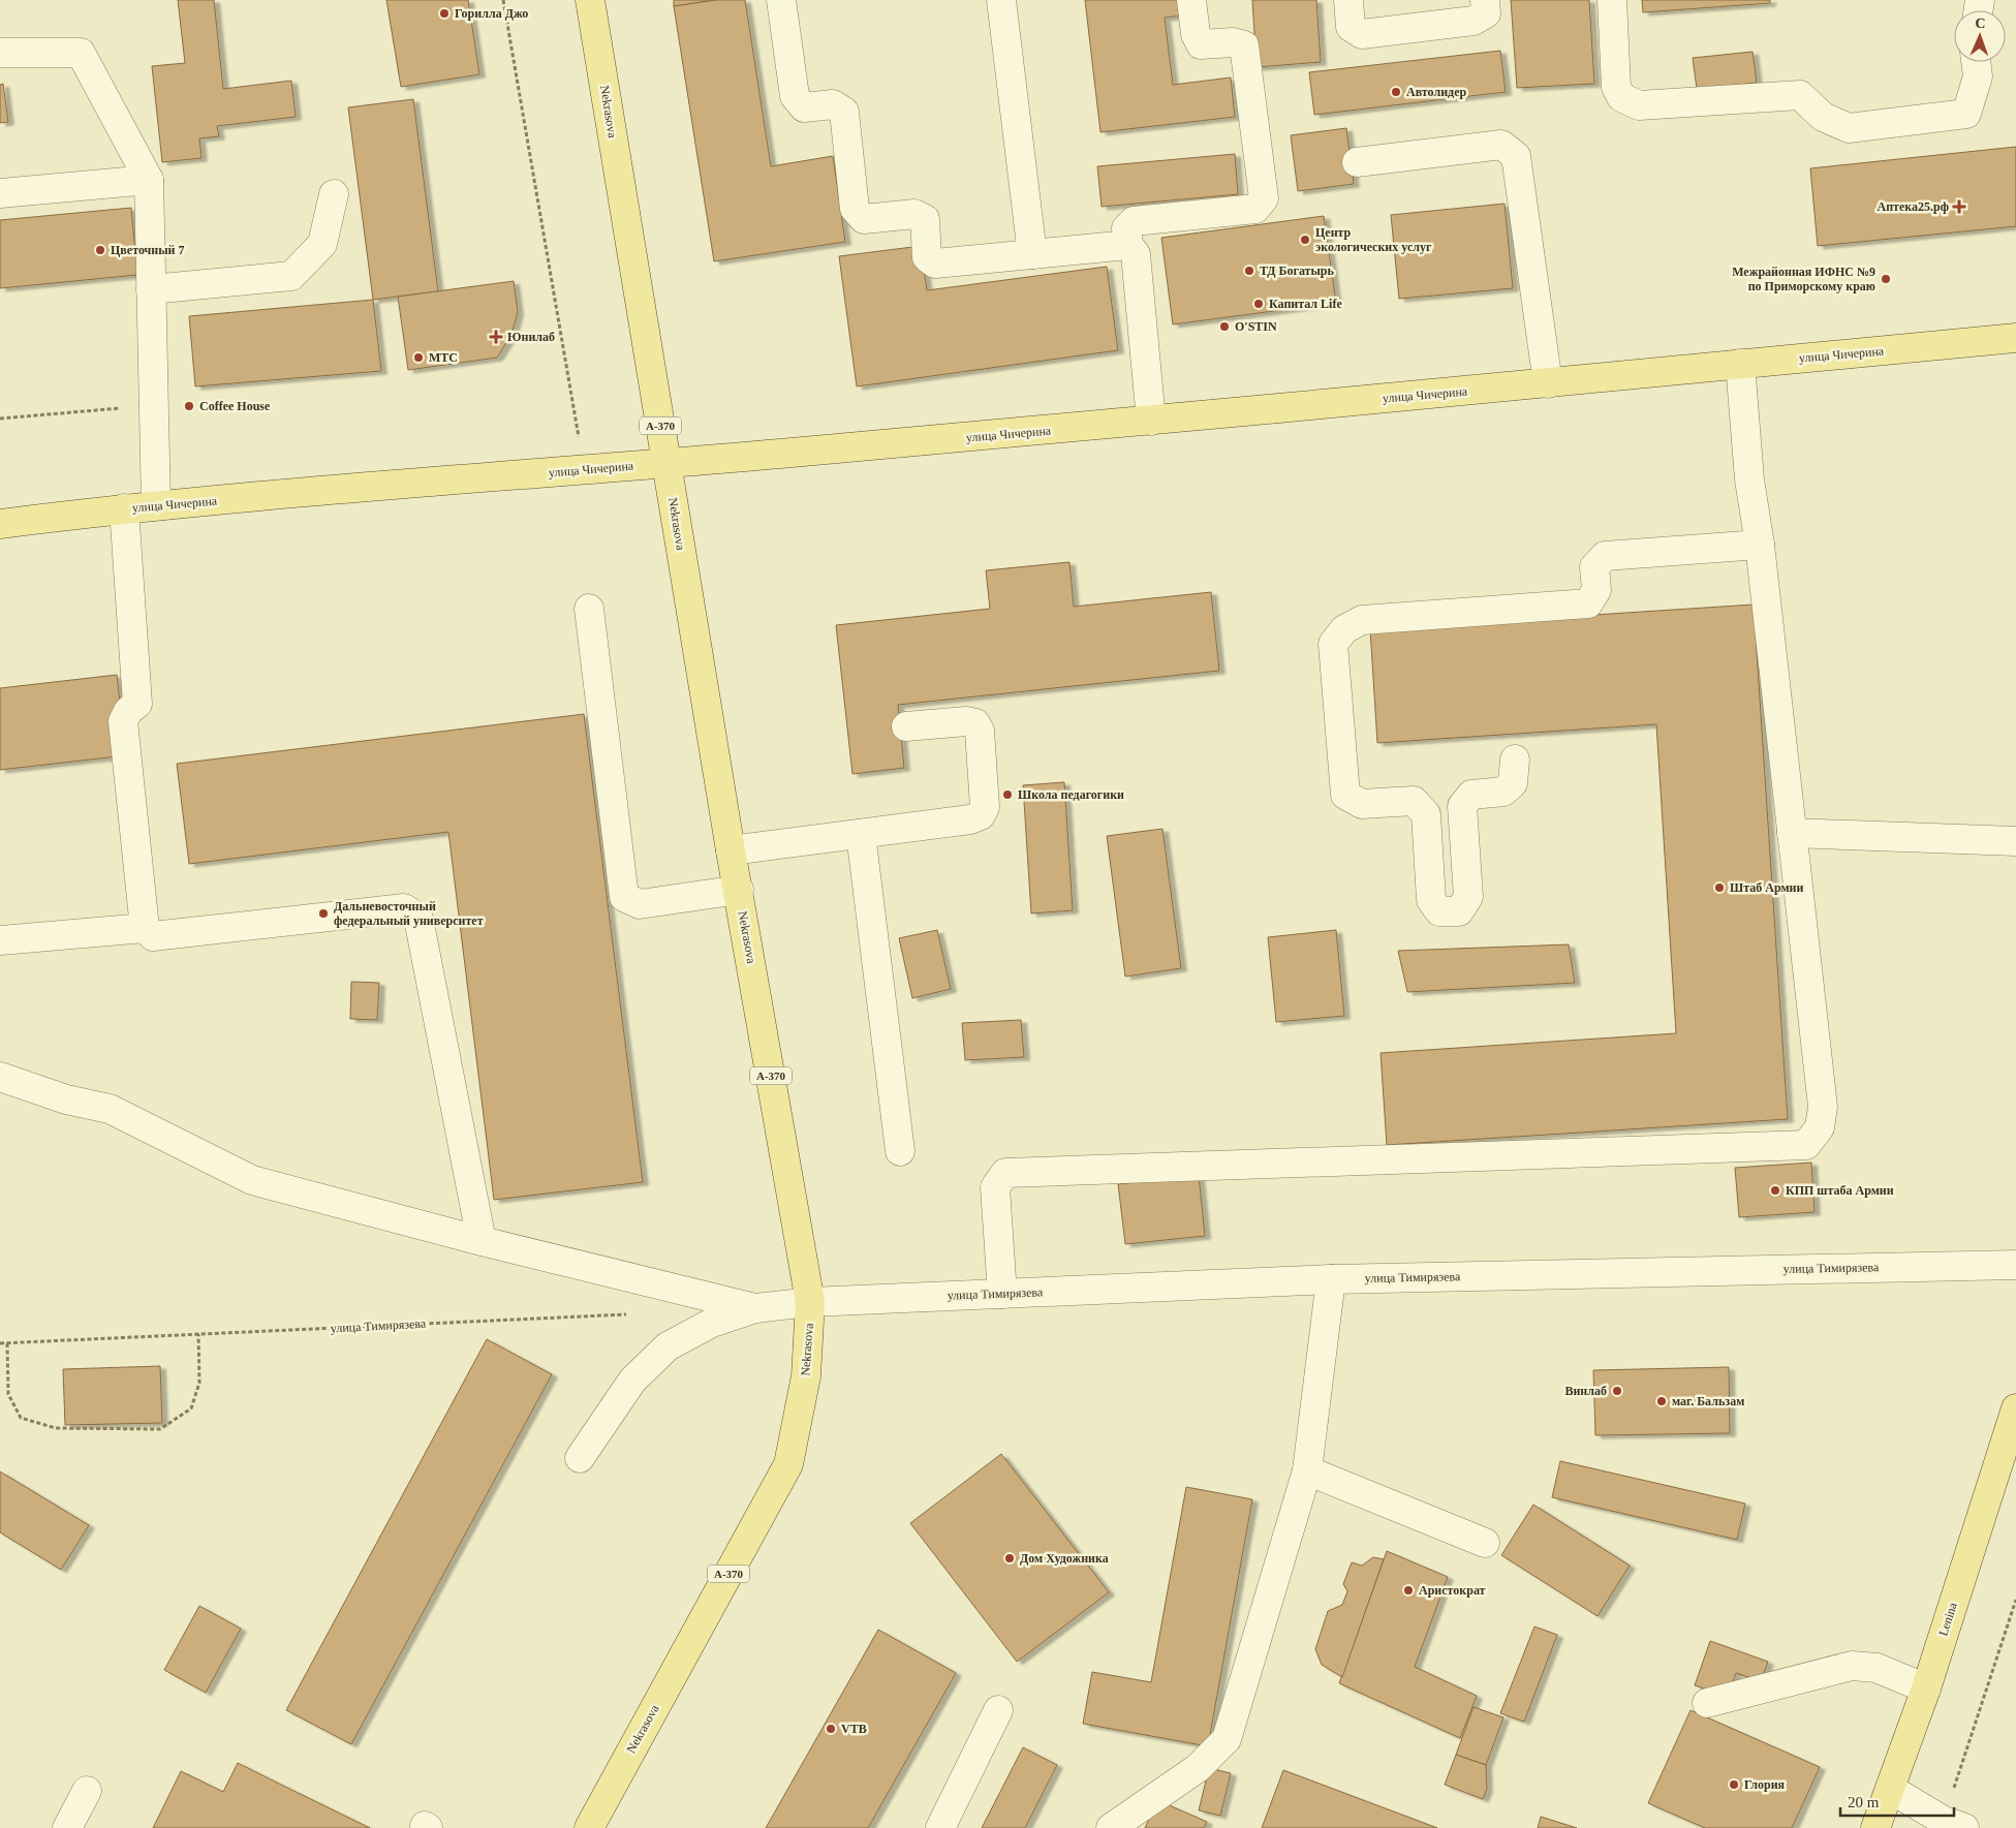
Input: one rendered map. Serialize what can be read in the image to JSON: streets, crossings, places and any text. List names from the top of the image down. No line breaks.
{"streets":{"main road":["Nekrasova","улица Чичерина","А-370","Lenina"],"street":["улица Тимирязева"]},"crossings":[["Nekrasova","улица Чичерина"],["Nekrasova","улица Тимирязева"]],"places":{"other":["Горилла Джо","Автолидер","Центр экологических услуг","Цветочный 7","ТД Богатырь","Межрайонная ИФНС №9 по Приморскому краю","Капитал Life","O'STIN","МТС","Coffee House","Школа педагогики","Штаб Армии","Дальневосточный федеральный университет","КПП штаба Армии","Винлаб","маг. Бальзам","Дом Художника","Аристократ","VTB","Глория"],"health":["Аптека25.рф","Юнилаб"]},"scale_bar":"20 m","north":"top"}
